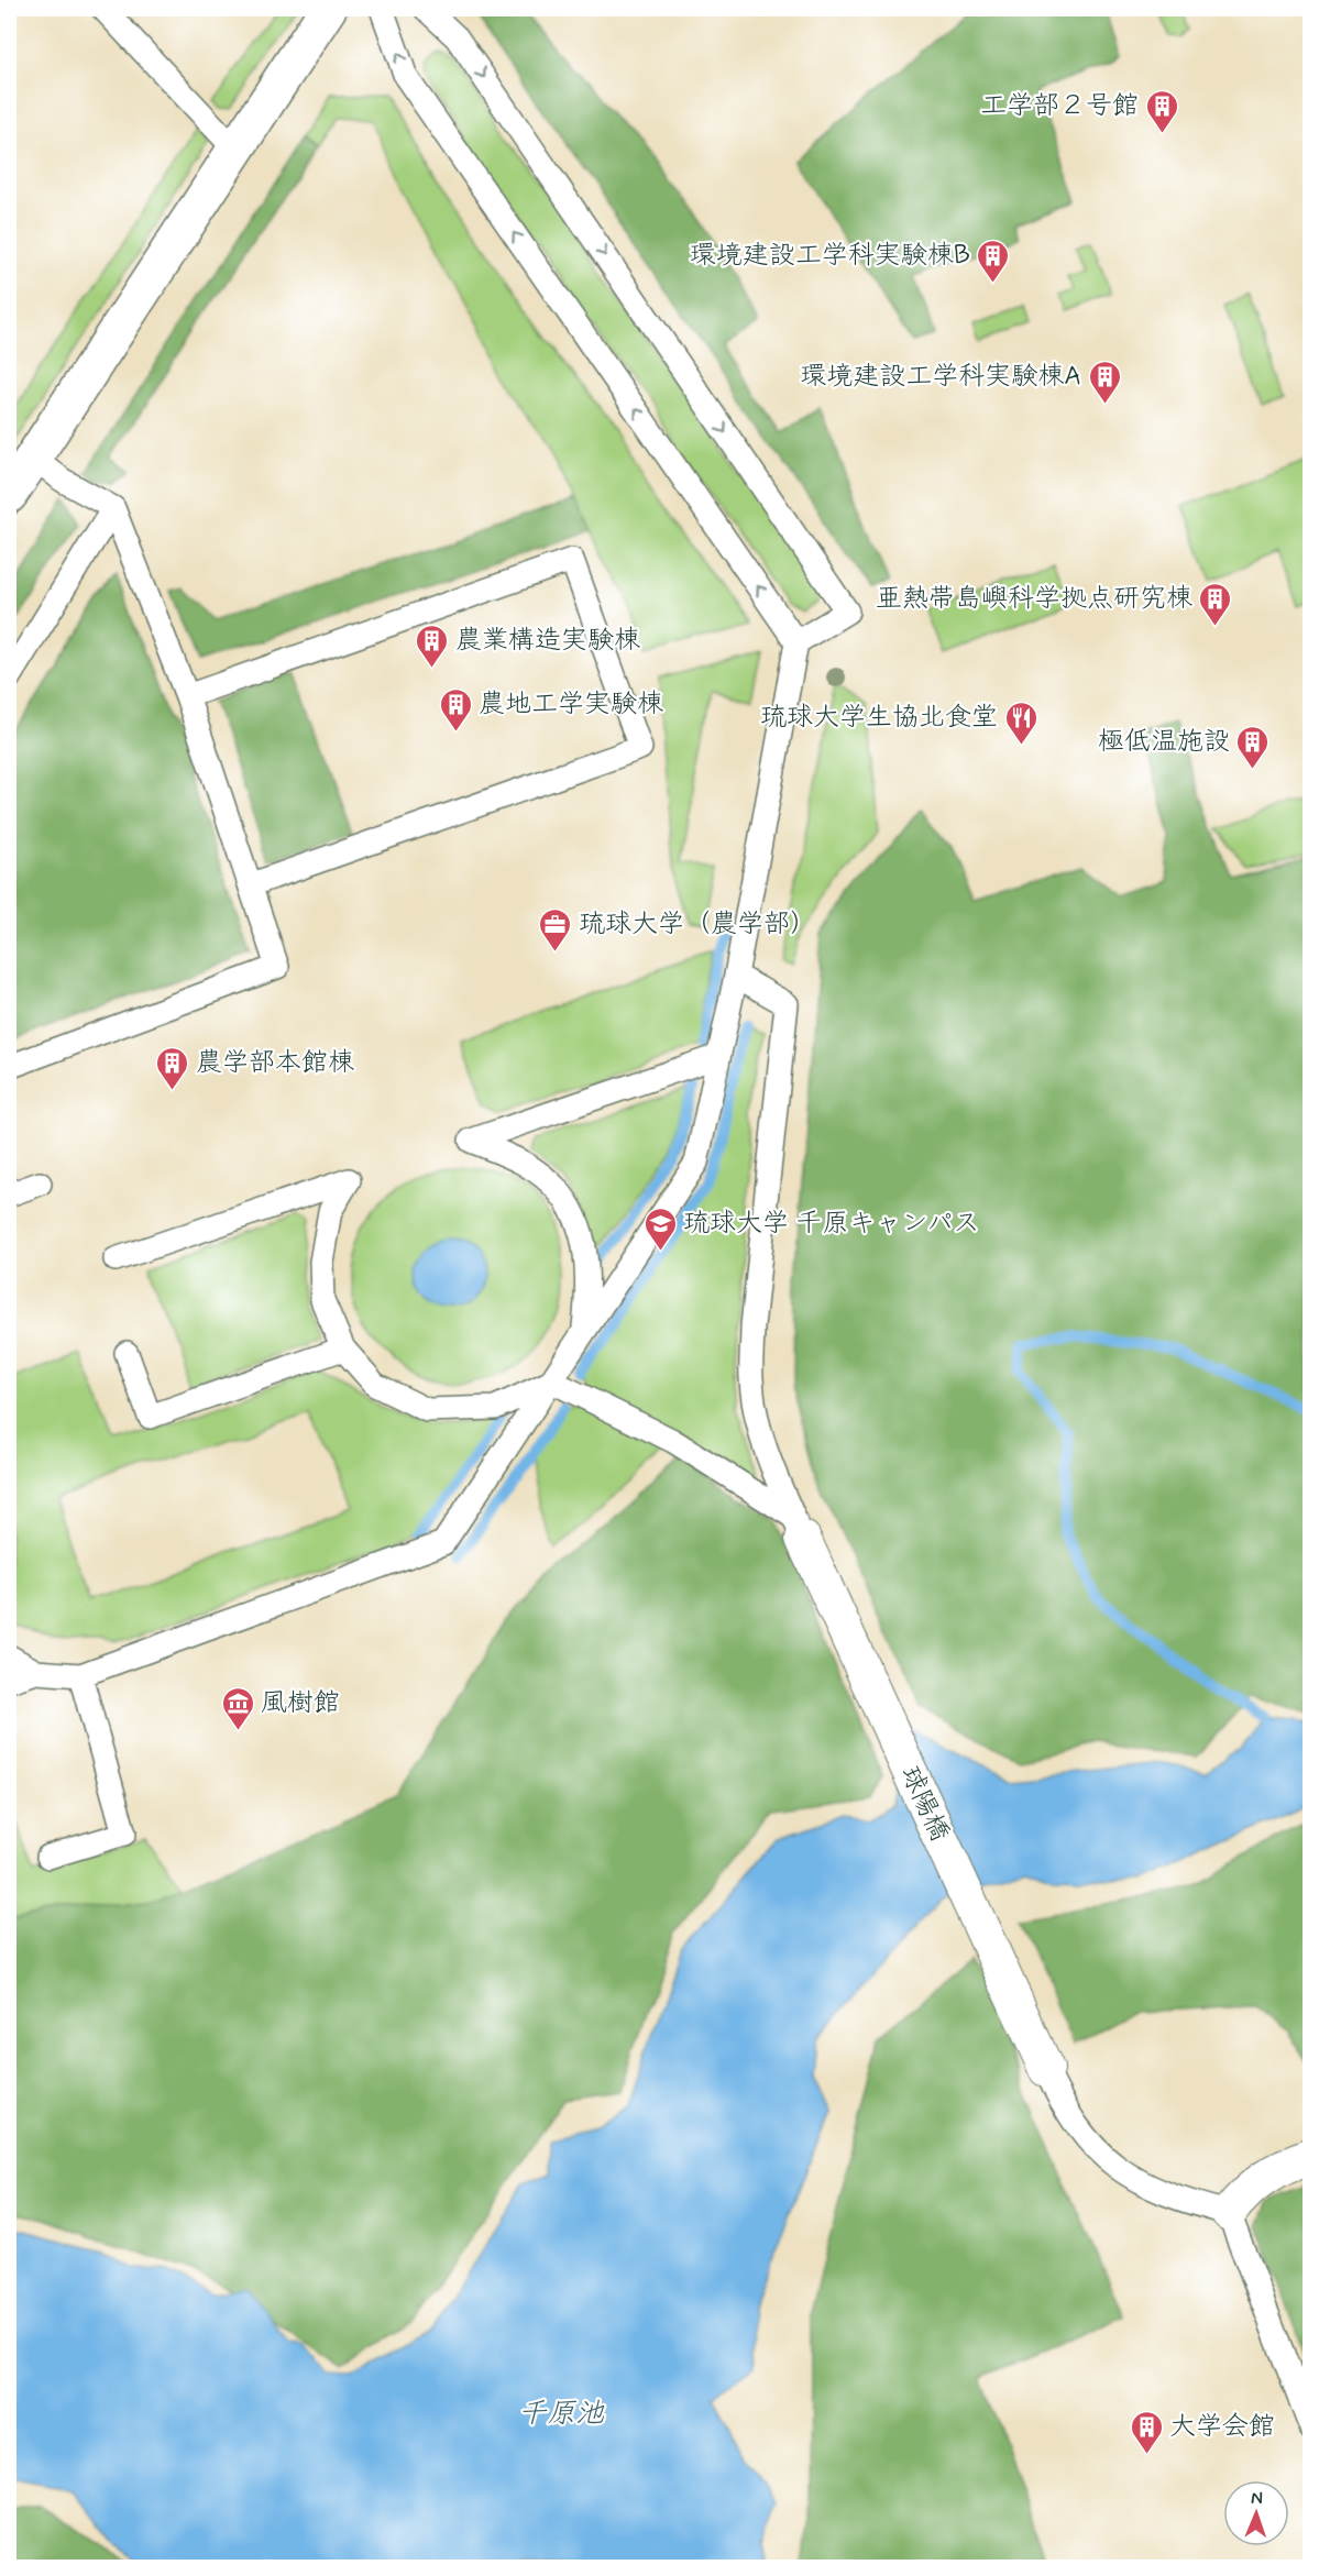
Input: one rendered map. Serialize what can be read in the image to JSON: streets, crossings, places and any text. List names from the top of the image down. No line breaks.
{"streets":{"street":["球陽橋"]},"water":["千原池"],"places":{"building":["工学部２号館","環境建設工学科実験棟B","環境建設工学科実験棟A","亜熱帯島嶼科学拠点研究棟","農業構造実験棟","農地工学実験棟","極低温施設","農学部本館棟","大学会館"],"restaurant":["琉球大学生協北食堂"],"office":["琉球大学（農学部）"],"school or university":["琉球大学 千原キャンパス"],"museum":["風樹館"]},"north":"top"}
